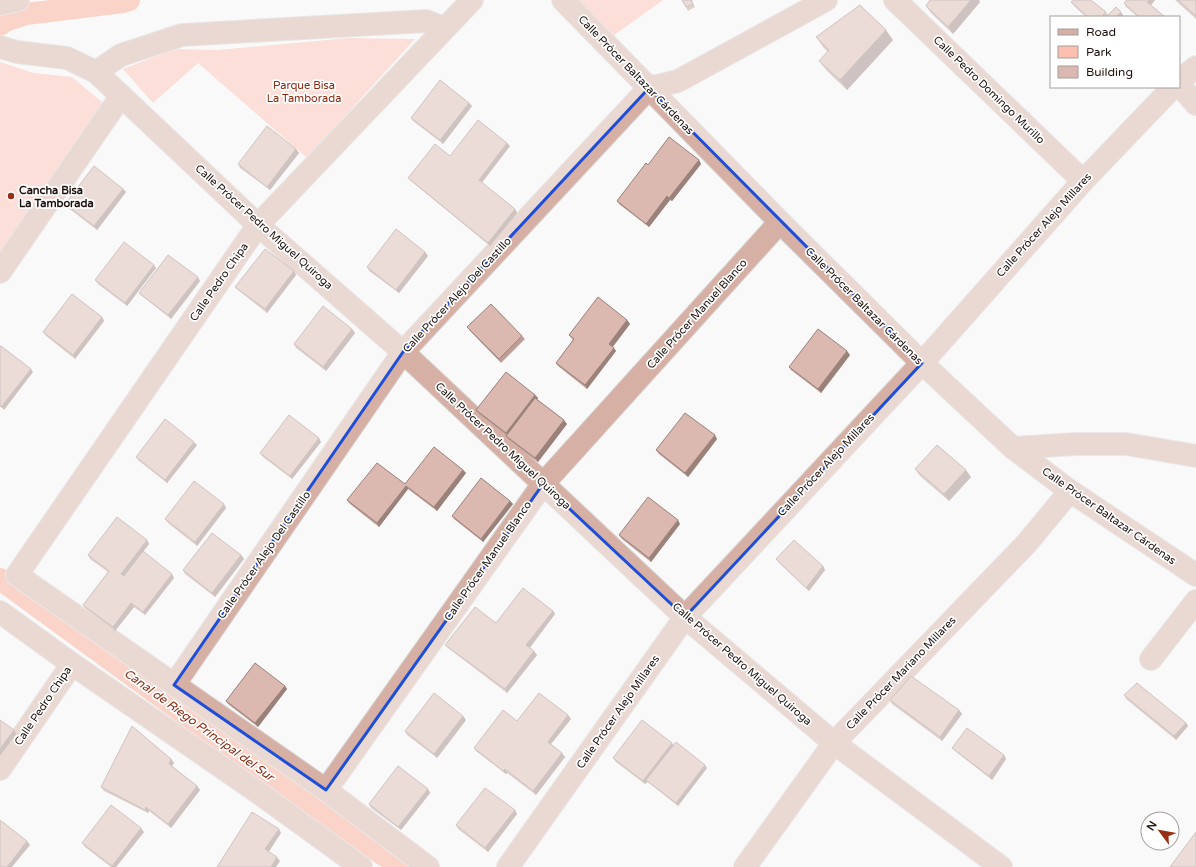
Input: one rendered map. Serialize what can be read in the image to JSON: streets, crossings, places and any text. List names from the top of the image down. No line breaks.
{"streets":{"street":["Calle Prócer Baltazar Cárdenas","Calle Pedro Domingo Murillo","Calle Prócer Alejo Millares","Calle Prócer Pedro Miguel Quiroga","Calle Pedro Chipa","Calle Prócer Alejo Del Castillo","Calle Prócer Manuel Blanco","Calle Prócer Mariano Millares"]},"crossings":[["Calle Prócer Baltazar Cárdenas","Calle Prócer Alejo Millares"],["Calle Prócer Baltazar Cárdenas","Calle Prócer Alejo Del Castillo"],["Calle Prócer Baltazar Cárdenas","Calle Prócer Manuel Blanco"],["Calle Prócer Baltazar Cárdenas","Calle Prócer Mariano Millares"],["Calle Pedro Domingo Murillo","Calle Prócer Alejo Millares"],["Calle Prócer Alejo Millares","Calle Prócer Pedro Miguel Quiroga"],["Calle Prócer Pedro Miguel Quiroga","Calle Pedro Chipa"],["Calle Prócer Pedro Miguel Quiroga","Calle Prócer Alejo Del Castillo"],["Calle Prócer Pedro Miguel Quiroga","Calle Prócer Manuel Blanco"],["Calle Prócer Pedro Miguel Quiroga","Calle Prócer Mariano Millares"],["Calle Pedro Chipa","Calle Prócer Alejo Del Castillo"]],"water":["Canal de Riego Principal del Sur"],"parks":["Parque Bisa La Tamborada"],"places":["Cancha Bisa La Tamborada"],"legend":["Road","Park","Building"],"north":"top left"}
